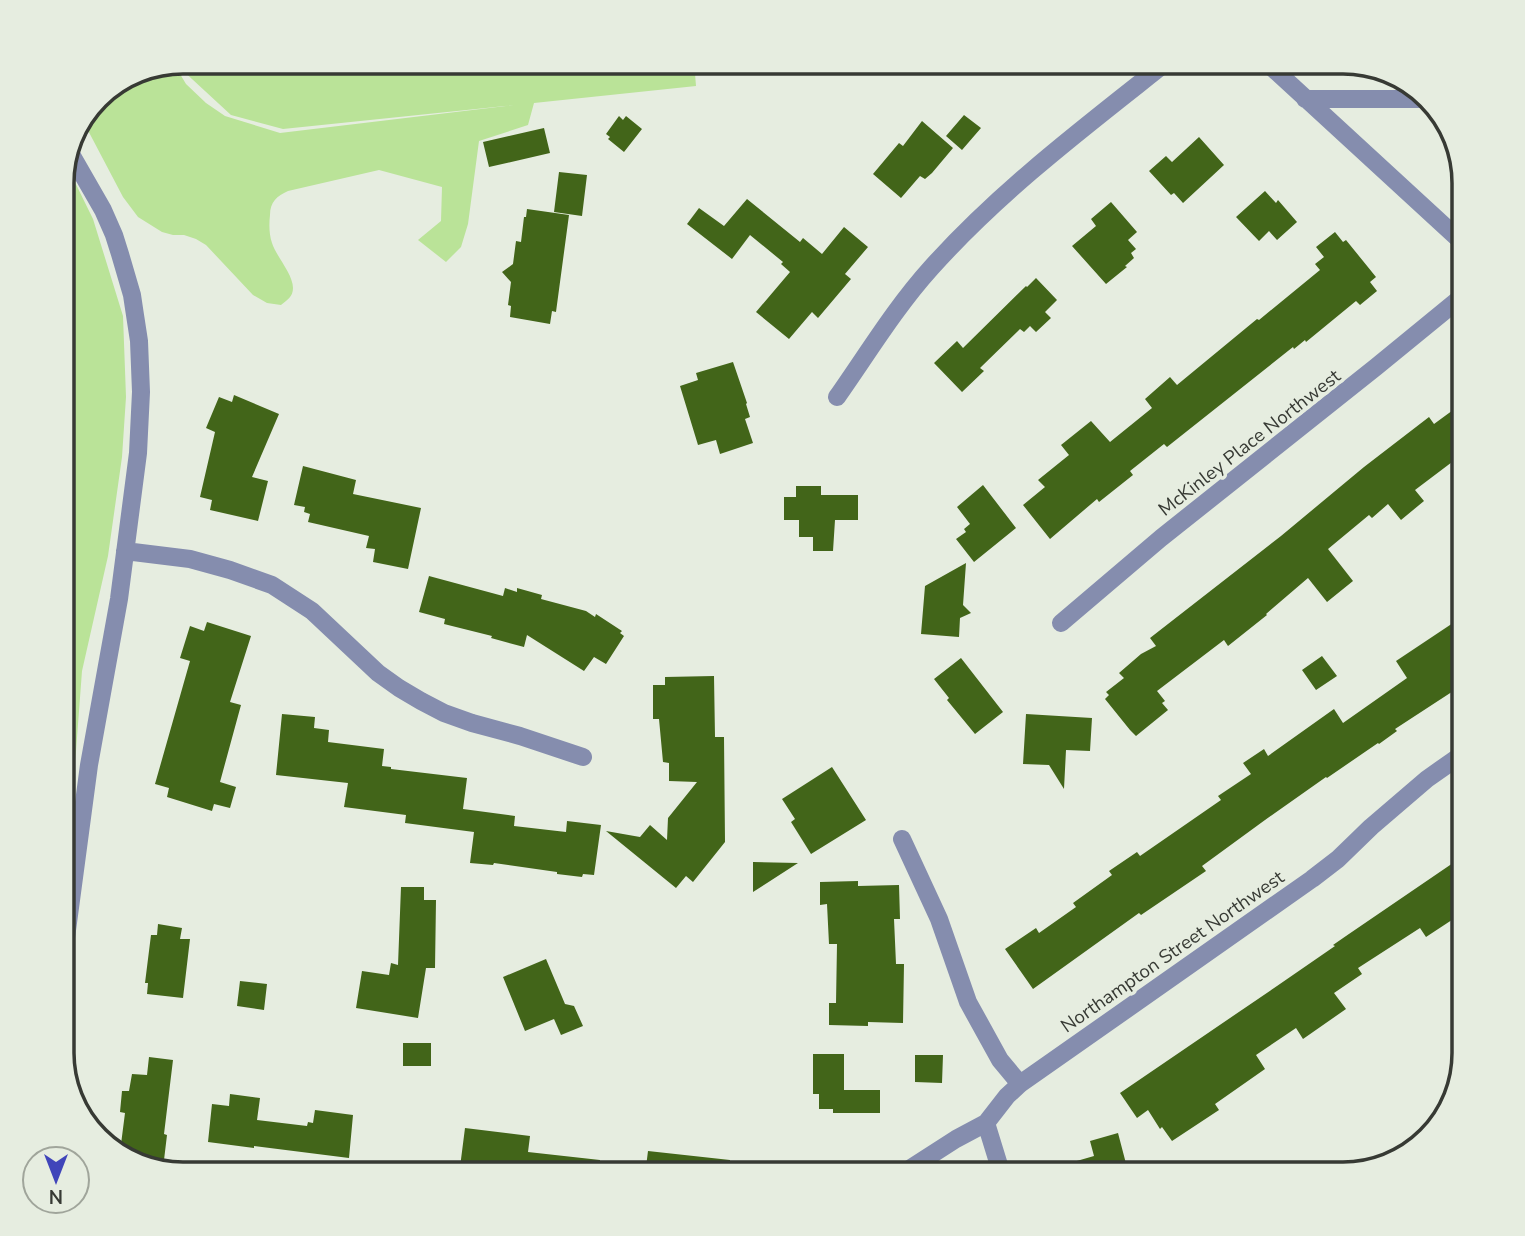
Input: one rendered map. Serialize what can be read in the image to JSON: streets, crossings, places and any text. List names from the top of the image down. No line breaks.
{"streets":{"street":["McKinley Place Northwest","Northampton Street Northwest"]},"north":"bottom"}
